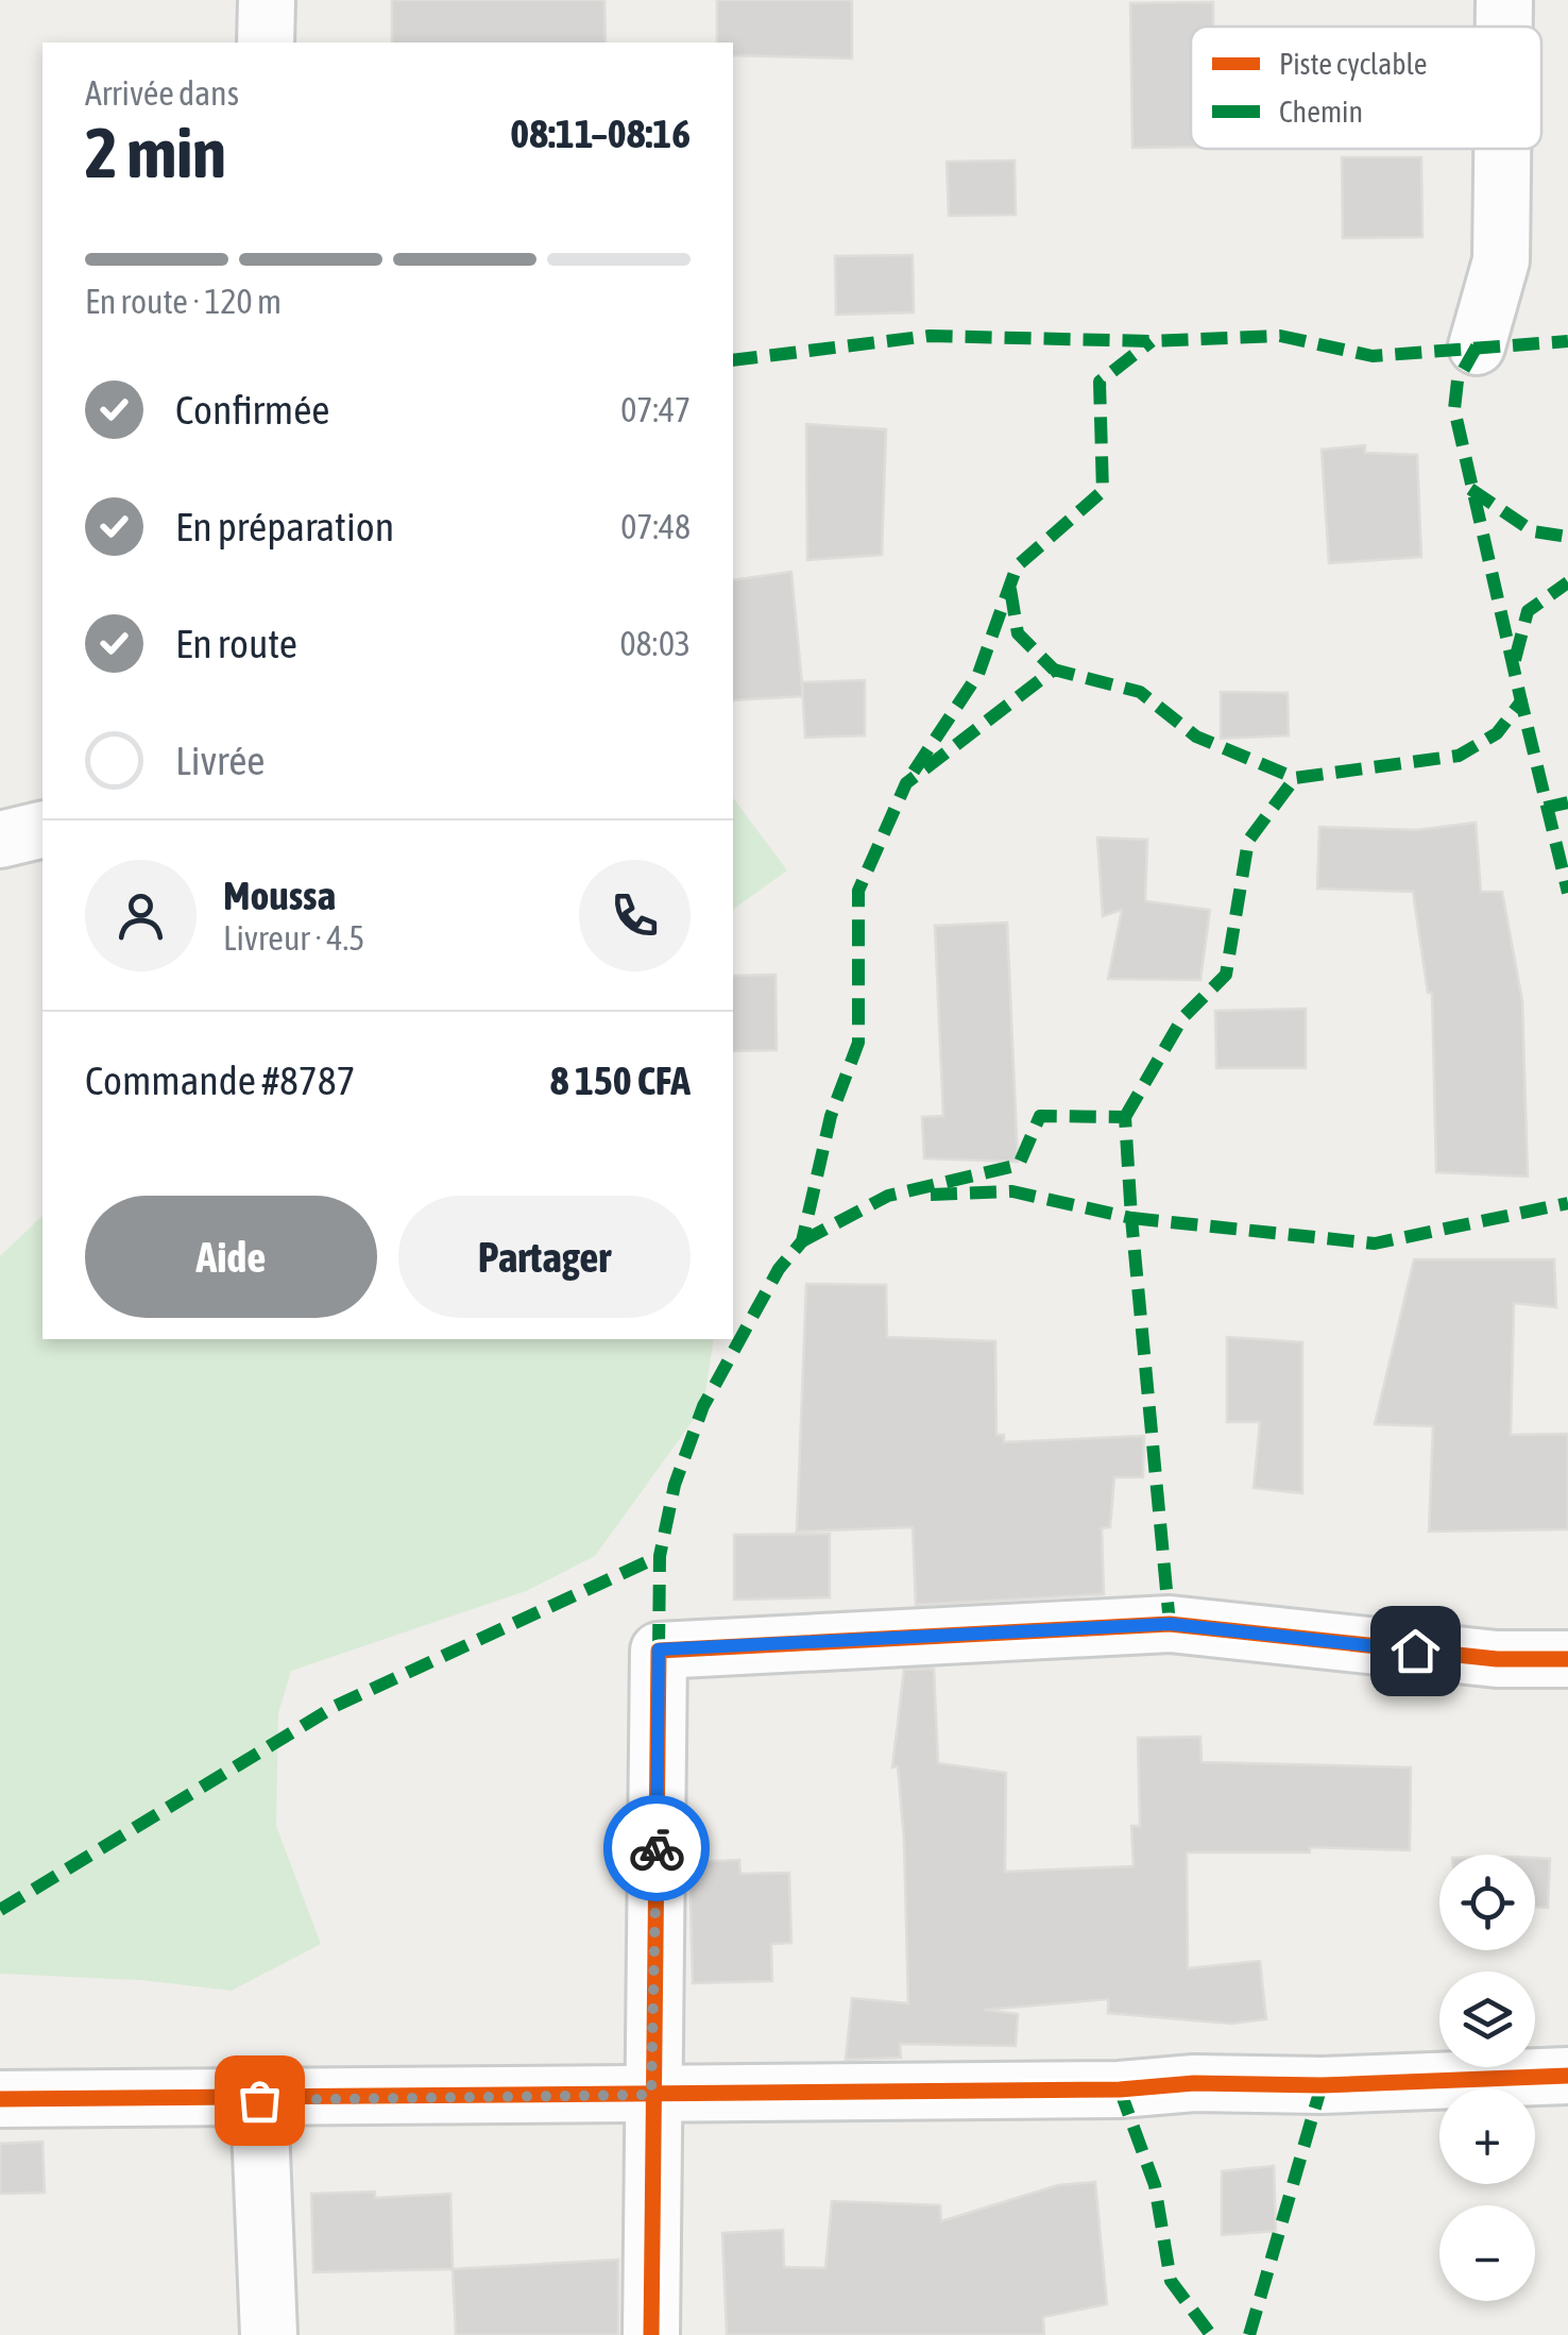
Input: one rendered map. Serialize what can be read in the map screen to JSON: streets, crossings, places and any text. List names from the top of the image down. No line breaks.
{"legend":["Piste cyclable","Chemin"],"page":{"heading":["2 min","Arrivée dans","08:11–08:16"],"panel":["Moussa","Livreur · 4.5","Commande #8787","8 150 CFA"],"bar":"En route · 120 m","list":[["Confirmée","07:47"],["En préparation","07:48"],["En route","08:03"],"Livrée"],"buttons":["Aide","Partager"],"map_buttons":["+","−"]}}
